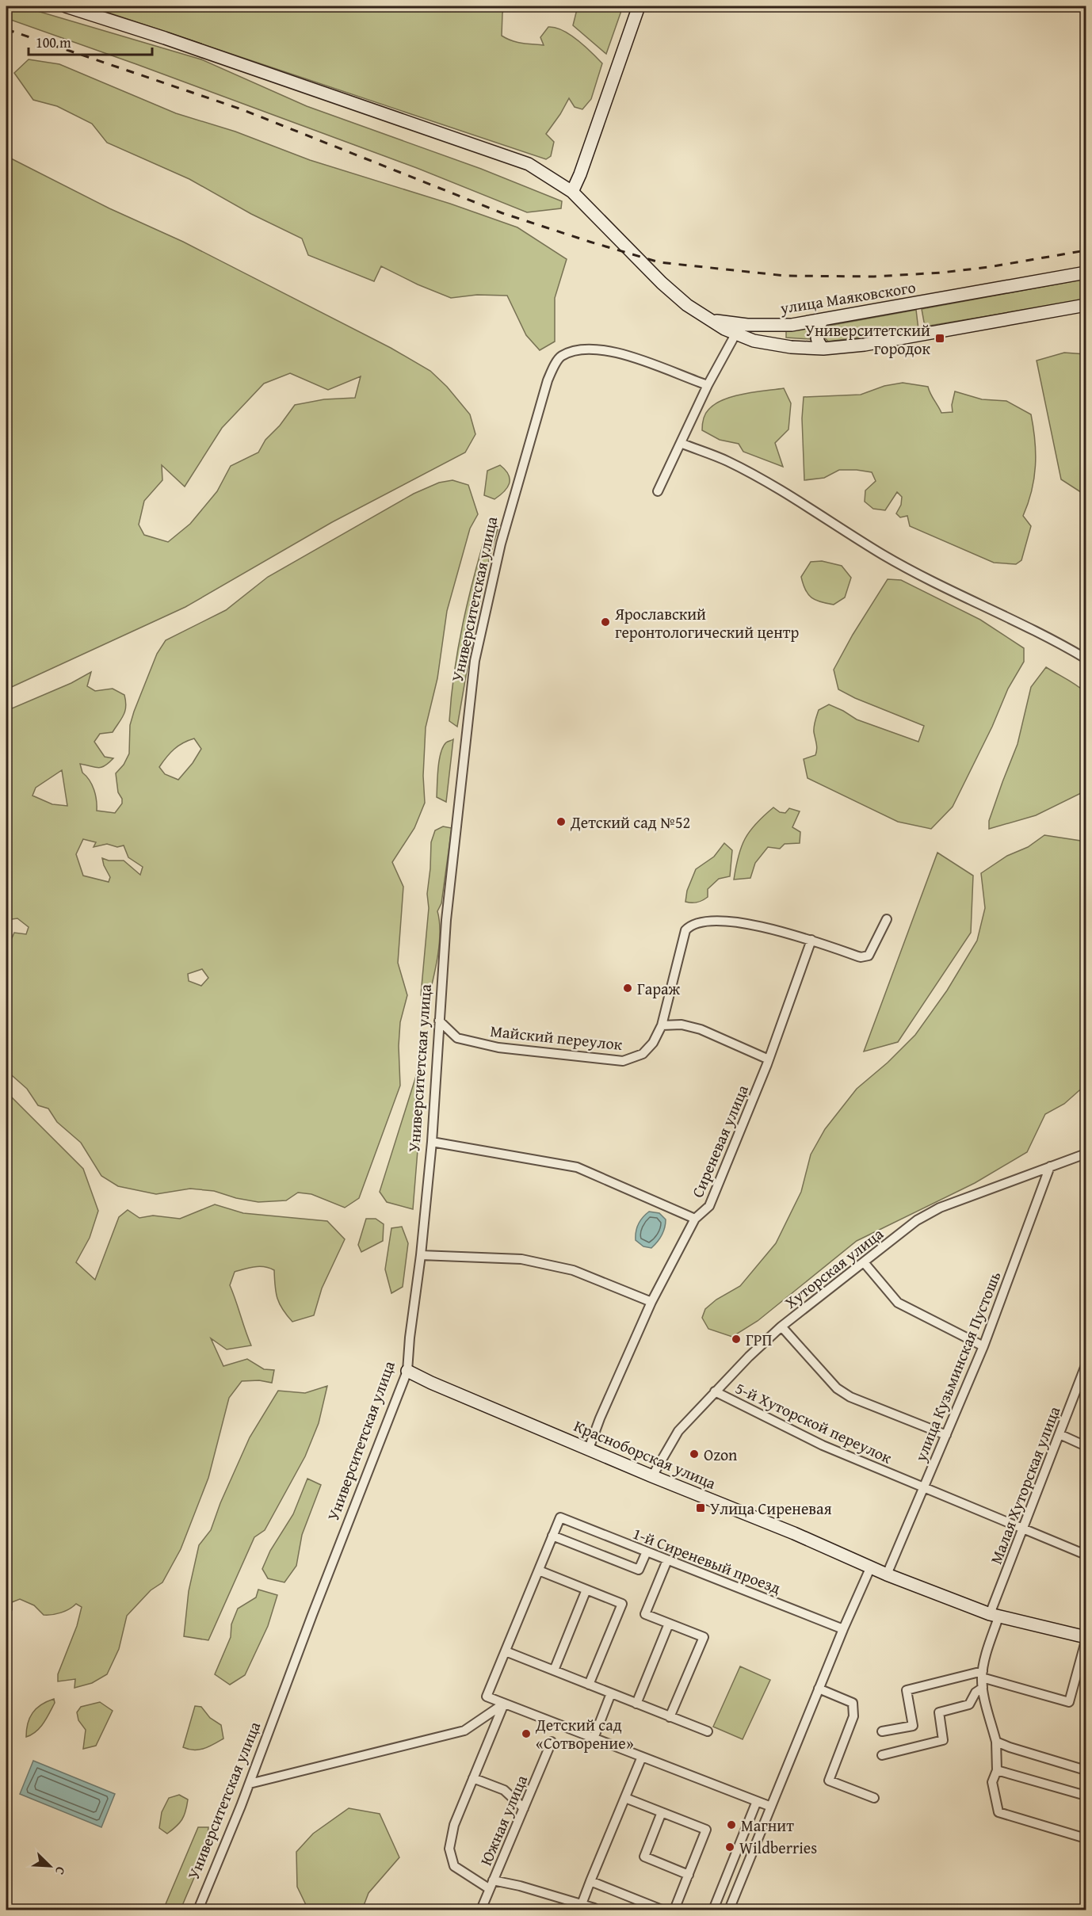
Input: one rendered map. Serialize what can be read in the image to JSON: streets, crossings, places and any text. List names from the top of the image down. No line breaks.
{"streets":{"main road":["улица Маяковского","Красноборская улица"],"street":["Университетская улица","Майский переулок","Сиреневая улица","Хуторская улица","улица Кузьминская Пустошь","5-й Хуторской переулок","Малая Хуторская улица","1-й Сиреневый проезд","Южная улица"]},"crossings":[["Университетская улица","Майский переулок"],["Университетская улица","Красноборская улица"],["Майский переулок","Сиреневая улица"],["Сиреневая улица","Красноборская улица"],["Хуторская улица","улица Кузьминская Пустошь"],["Хуторская улица","5-й Хуторской переулок"],["Хуторская улица","Красноборская улица"],["улица Кузьминская Пустошь","5-й Хуторской переулок"],["улица Кузьминская Пустошь","Красноборская улица"],["5-й Хуторской переулок","Малая Хуторская улица"],["Красноборская улица","Малая Хуторская улица"]],"places":{"transit":["Университетский городок","Улица Сиреневая"],"other":["Ярославский геронтологический центр","Детский сад №52","Гараж","ГРП","Ozon","Детский сад «Сотворение»","Магнит","Wildberries"]},"scale_bar":"100 m","north":"bottom right"}
